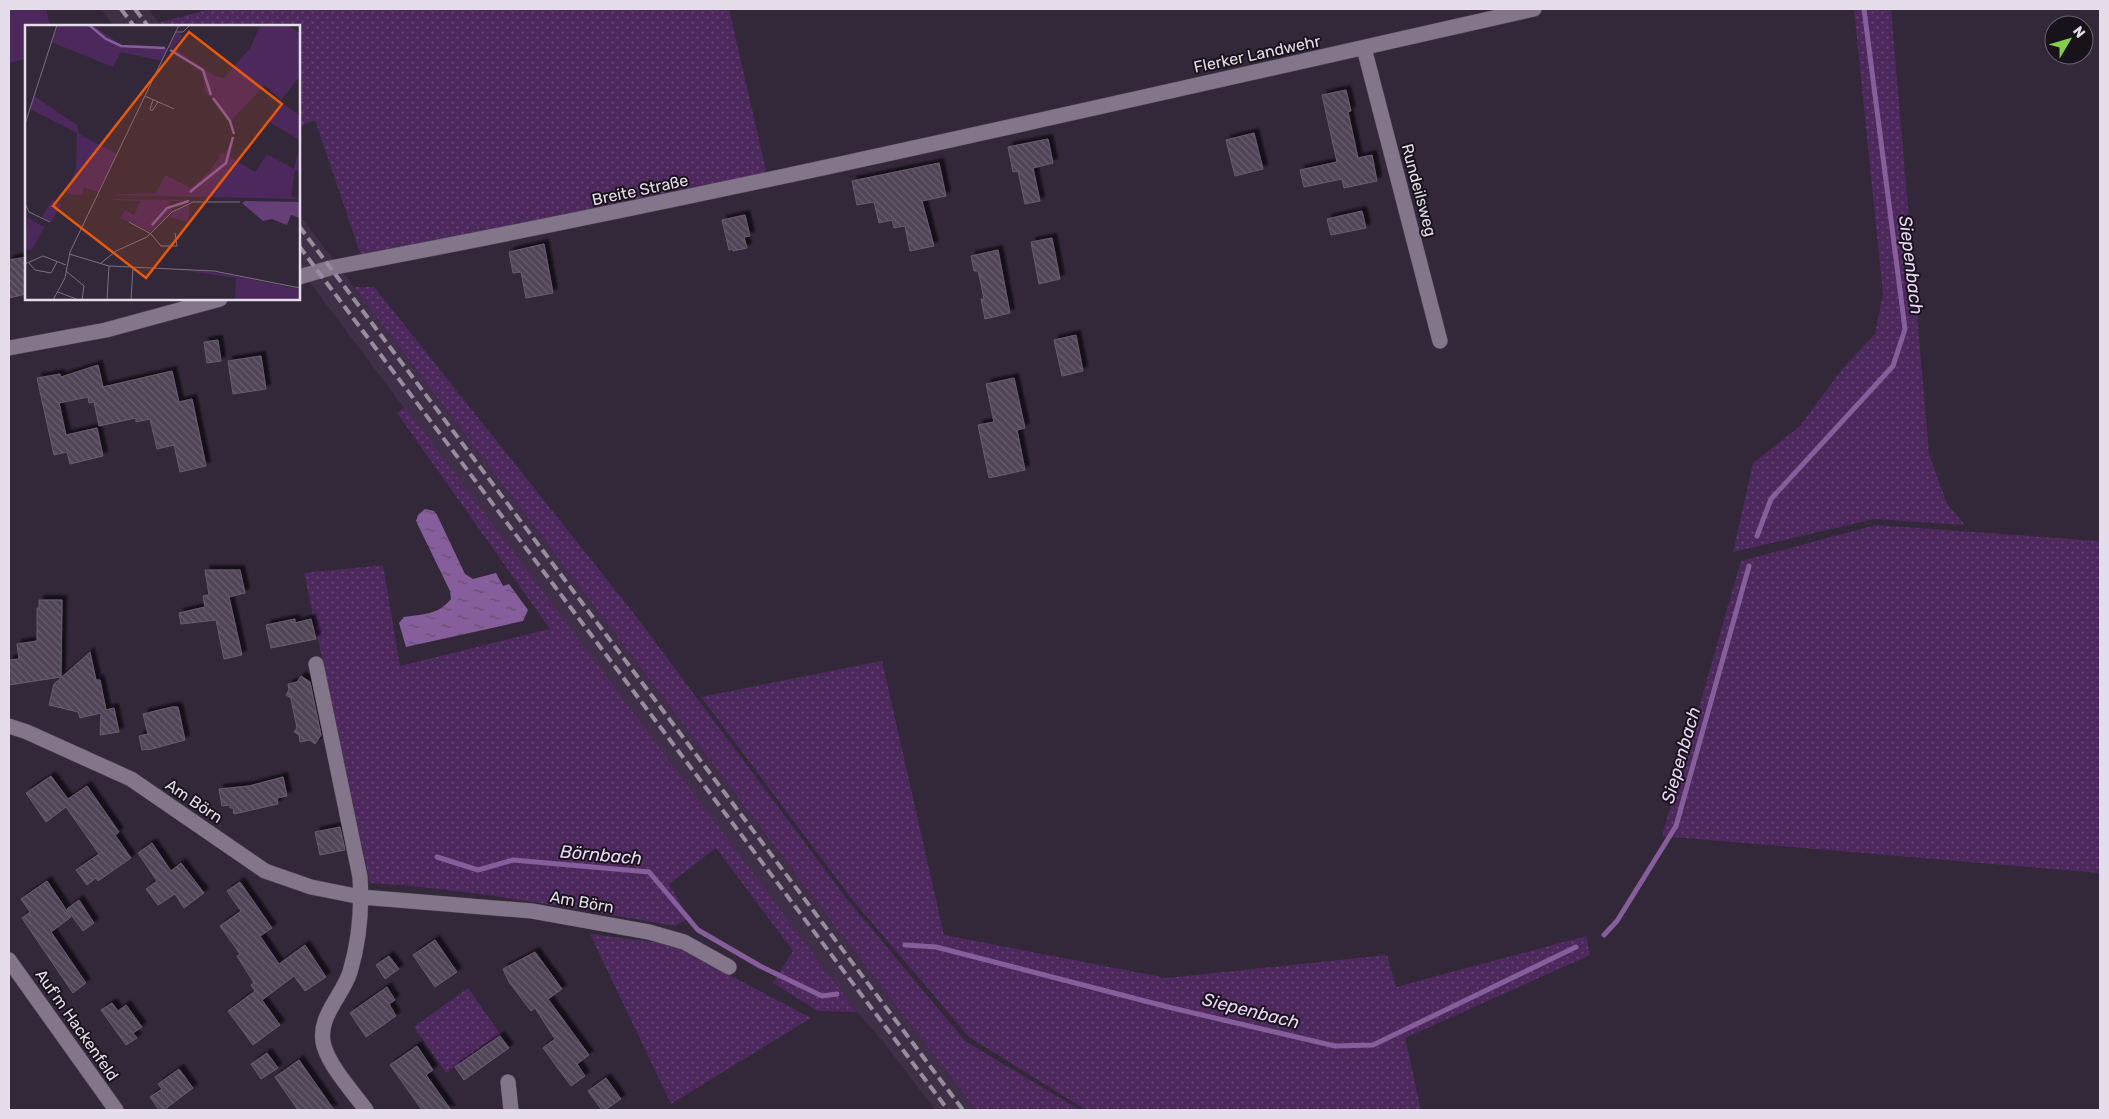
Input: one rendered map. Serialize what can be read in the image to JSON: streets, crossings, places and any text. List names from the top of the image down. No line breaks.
{"streets":{"street":["Flerker Landwehr","Breite Straße","Rundeilsweg","Am Börn","Auf'm Hackenfeld"]},"crossings":[["Flerker Landwehr","Breite Straße"],["Flerker Landwehr","Rundeilsweg"]],"water":["Siepenbach","Börnbach"],"north":"top right"}
